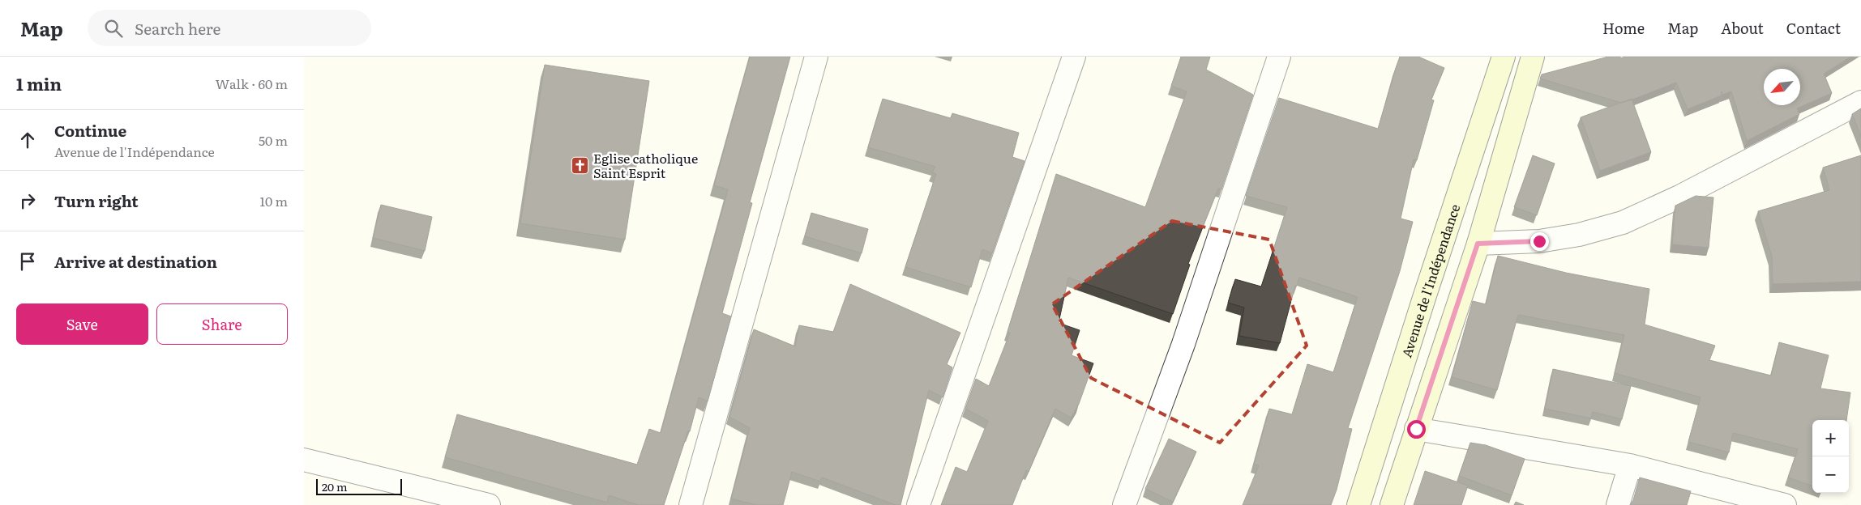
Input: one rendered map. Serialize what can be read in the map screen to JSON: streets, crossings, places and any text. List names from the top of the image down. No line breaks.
{"streets":{"street":["Avenue de l'Indépendance"]},"places":{"church":["Eglise catholique Saint Esprit"]},"scale_bar":"20 m","north":"bottom left","page":{"header":"Map","search":"Search here","nav":["Home","Map","About","Contact"],"heading":["1 min","Walk · 60 m"],"list":[["Continue","Avenue de l'Indépendance","50 m"],["Turn right","10 m"],"Arrive at destination"],"buttons":["Save","Share"],"map_buttons":["+","−"],"scale":"20 m"}}
